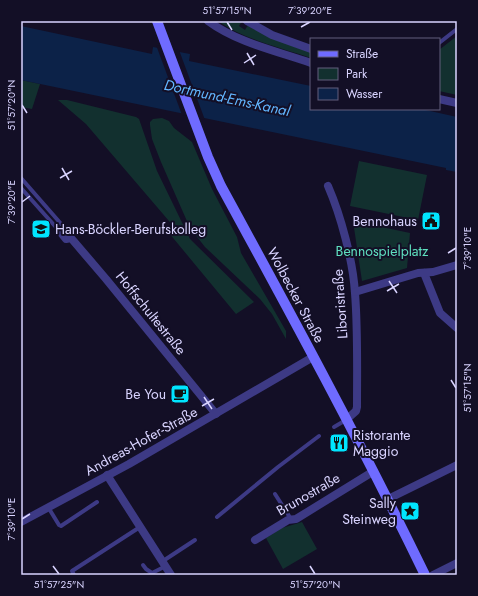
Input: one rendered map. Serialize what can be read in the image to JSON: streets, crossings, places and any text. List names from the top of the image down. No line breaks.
{"streets":{"main road":["Wolbecker Straße"],"street":["Liboristraße","Hoffschultestraße","Andreas-Hofer-Straße","Brunostraße"]},"crossings":[["Wolbecker Straße","Liboristraße"],["Wolbecker Straße","Andreas-Hofer-Straße"],["Wolbecker Straße","Brunostraße"],["Hoffschultestraße","Andreas-Hofer-Straße"]],"water":["Dortmund-Ems-Kanal"],"parks":["Bennospielplatz"],"places":{"public building":["Bennohaus"],"school or university":["Hans-Böckler-Berufskolleg"],"cafe":["Be You"],"restaurant":["Ristorante Maggio"],"place":["Sally Steinweg"]},"legend":["Straße","Park","Wasser"],"coordinates":["51°57'15\"N","7°39'20\"E","51°57'20\"N","7°39'10\"E","51°57'25\"N"]}
